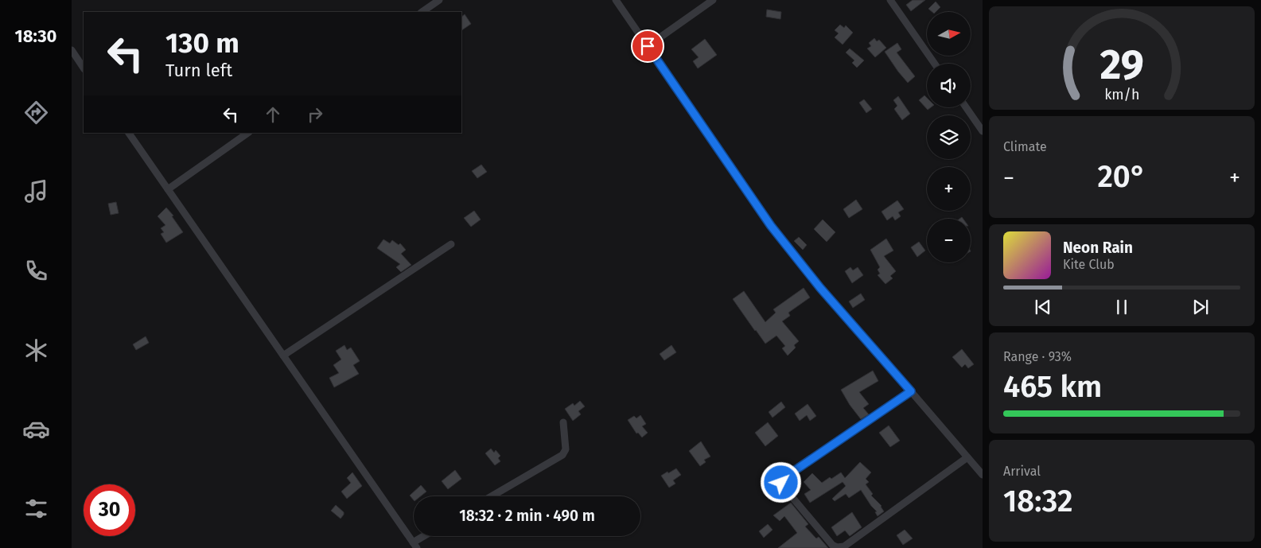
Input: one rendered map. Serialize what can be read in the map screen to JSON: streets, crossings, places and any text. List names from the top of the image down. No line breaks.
{"north":"right","page":{"tabs":"18:30","map_buttons":["+","−"],"turn":["130 m","Turn left"],"tile":["Climate",["Range · 93%","465 km"],["Arrival","18:32"]],"heat":["−","20°","+"],"song":["Neon Rain","Kite Club"],"limit":"30","trip":"18:32 · 2 min · 490 m","gauge":["29","km/h"]}}
